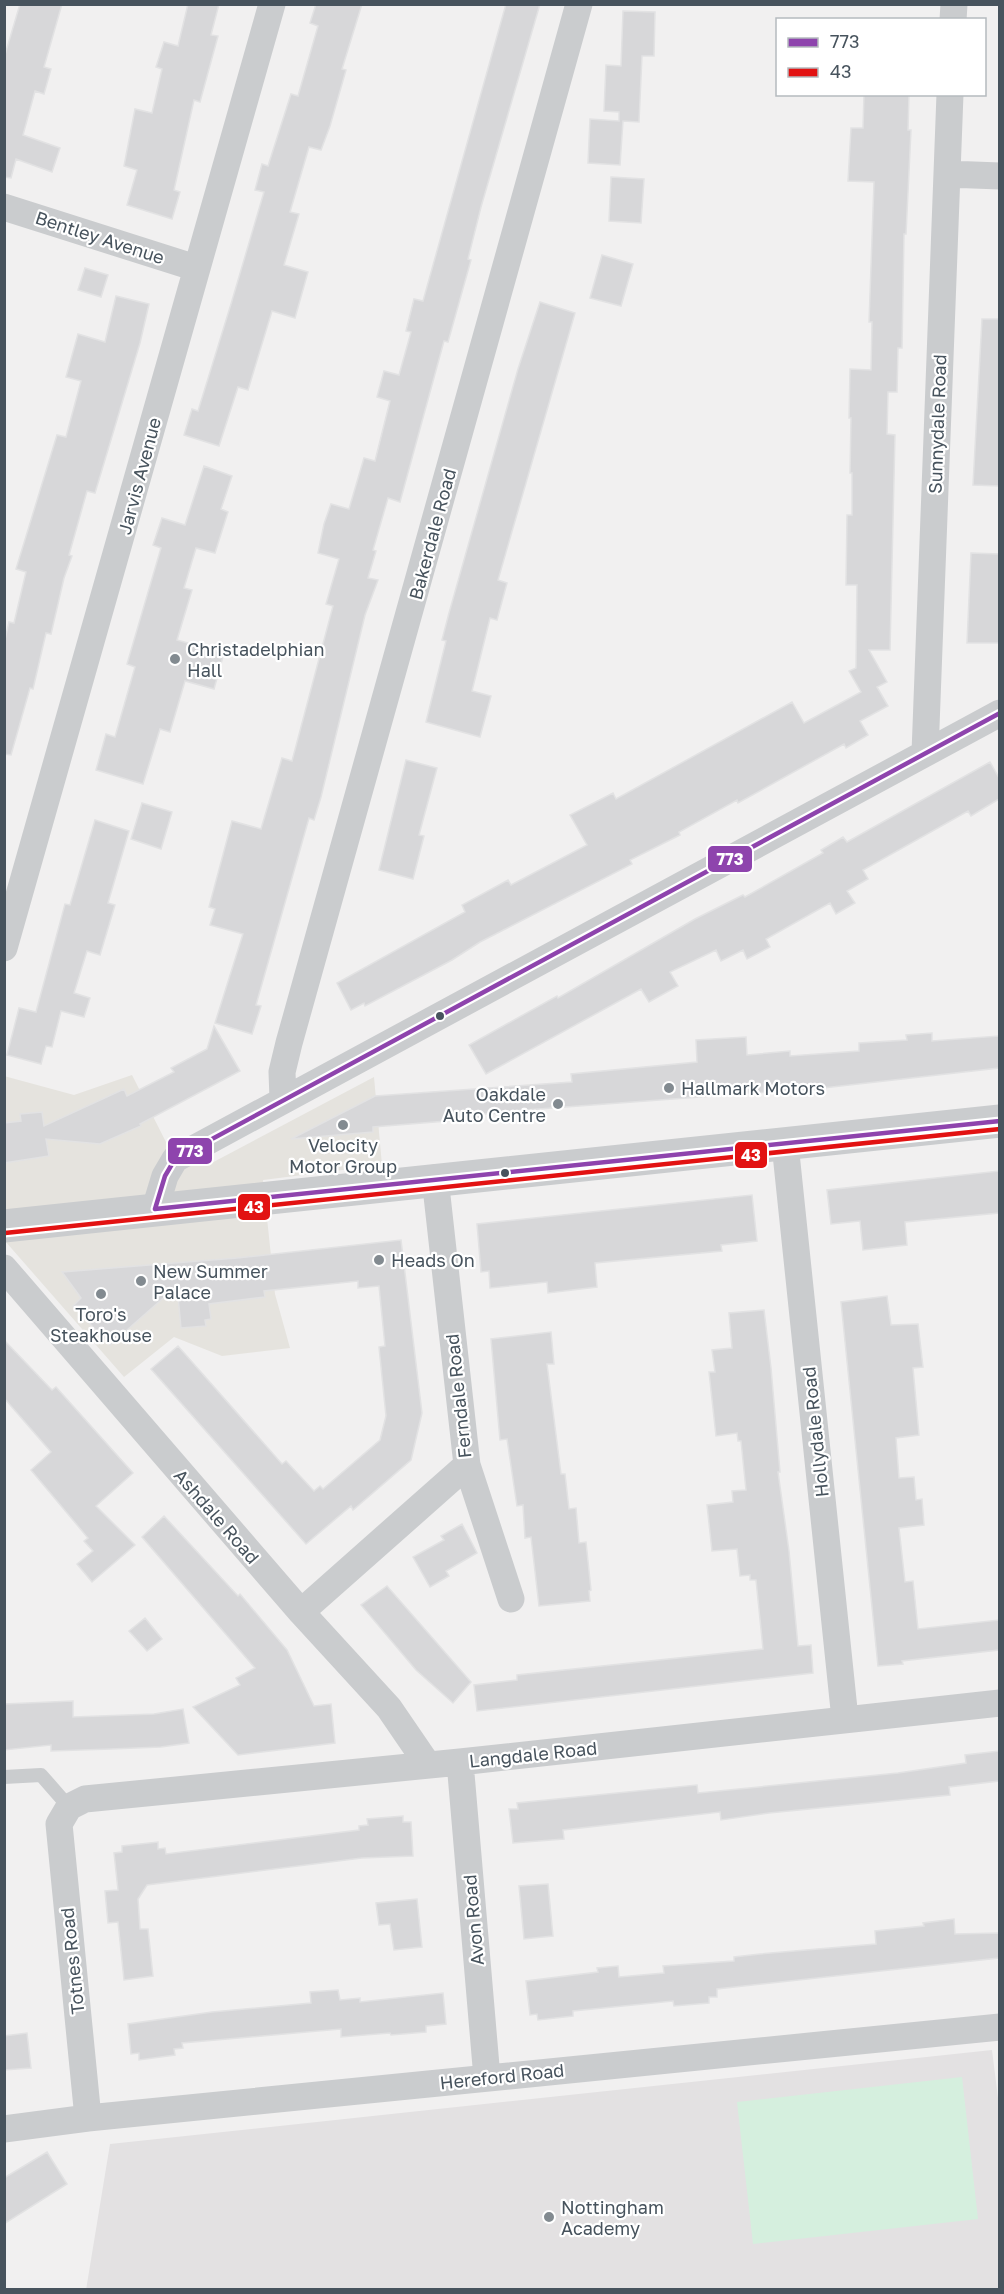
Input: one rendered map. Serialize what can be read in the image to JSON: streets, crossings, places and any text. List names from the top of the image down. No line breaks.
{"streets":{"street":["Bentley Avenue","Sunnydale Road","Jarvis Avenue","Bakerdale Road","Ferndale Road","Hollydale Road","Ashdale Road","Langdale Road","Avon Road","Totnes Road","Hereford Road"]},"crossings":[["Bentley Avenue","Jarvis Avenue"],["Ferndale Road","Ashdale Road"],["Hollydale Road","Langdale Road"],["Ashdale Road","Langdale Road"],["Langdale Road","Avon Road"],["Langdale Road","Totnes Road"],["Avon Road","Hereford Road"],["Totnes Road","Hereford Road"]],"places":["Christadelphian Hall","Hallmark Motors","Oakdale Auto Centre","Velocity Motor Group","Heads On","New Summer Palace","Toro's Steakhouse","Nottingham Academy"],"lines":["transit line 773","transit line 43"],"legend":["773","43"]}
